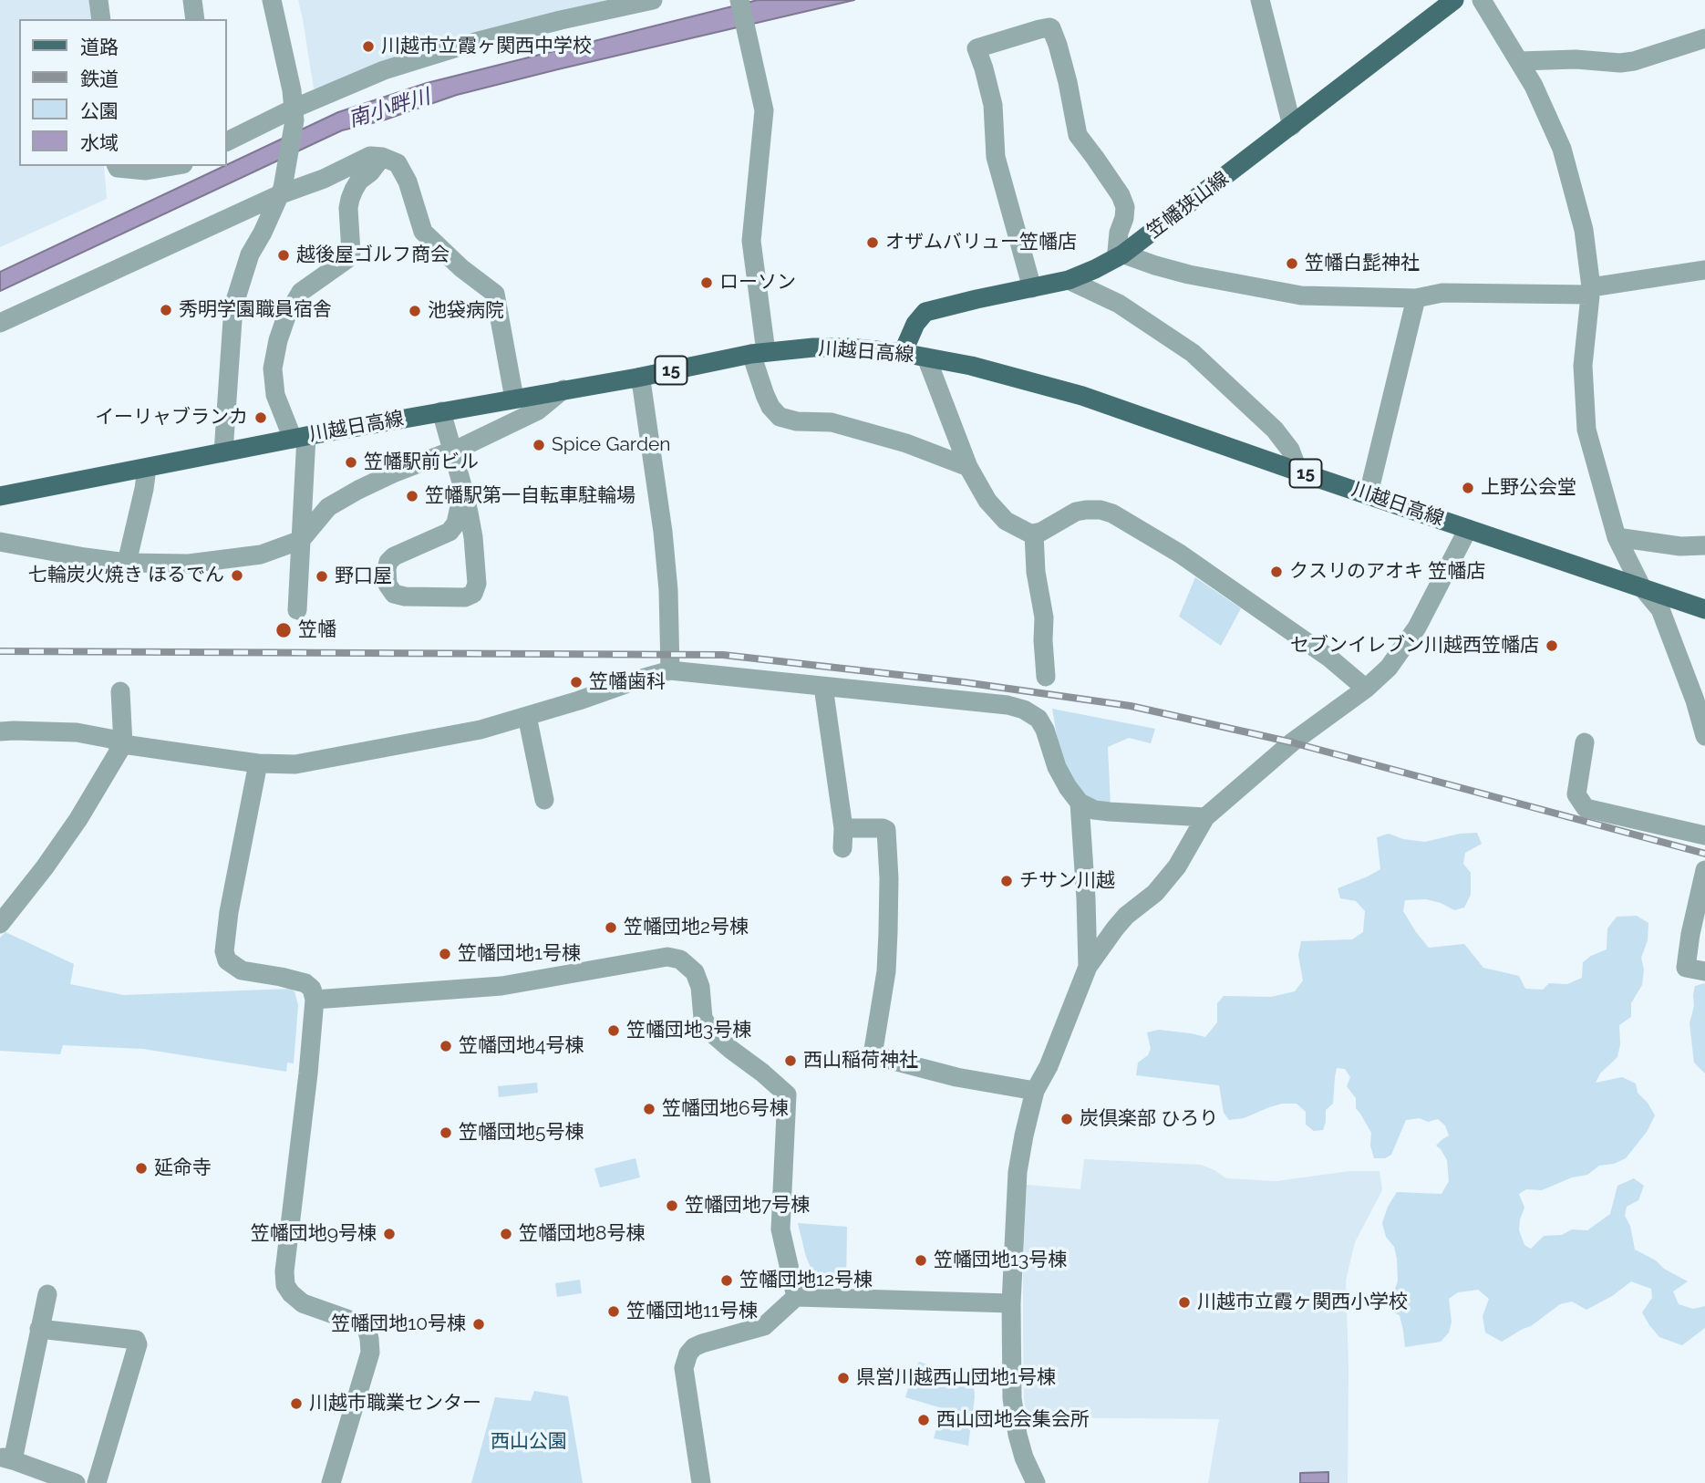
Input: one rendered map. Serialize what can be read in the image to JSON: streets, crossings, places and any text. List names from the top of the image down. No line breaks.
{"streets":{"main road":["笠幡狭山線","川越日高線","15"]},"crossings":[["笠幡狭山線","川越日高線"]],"water":["南小畔川"],"parks":["西山公園"],"places":["川越市立霞ヶ関西中学校","オザムバリュー笠幡店","越後屋ゴルフ商会","笠幡白髭神社","ローソン","秀明学園職員宿舎","池袋病院","イーリャブランカ","Spice Garden","笠幡駅前ビル","上野公会堂","笠幡駅第一自転車駐輪場","クスリのアオキ 笠幡店","七輪炭火焼き ほるでん","野口屋","笠幡","セブンイレブン川越西笠幡店","笠幡歯科","チサン川越","笠幡団地2号棟","笠幡団地1号棟","笠幡団地3号棟","笠幡団地4号棟","西山稲荷神社","笠幡団地6号棟","炭倶楽部 ひろり","笠幡団地5号棟","延命寺","笠幡団地7号棟","笠幡団地9号棟","笠幡団地8号棟","笠幡団地13号棟","笠幡団地12号棟","川越市立霞ヶ関西小学校","笠幡団地11号棟","笠幡団地10号棟","県営川越西山団地1号棟","川越市職業センター","西山団地会集会所"],"legend":["道路","鉄道","公園","水域"]}
